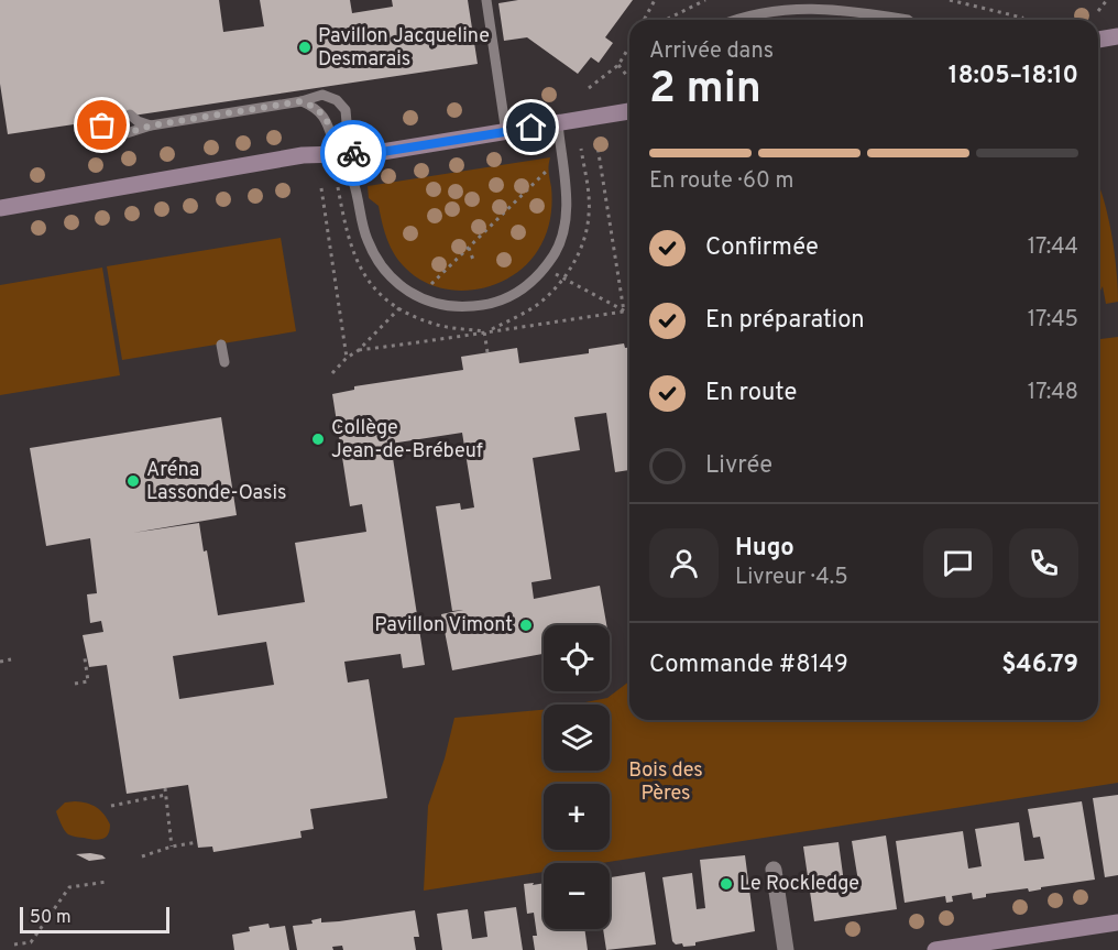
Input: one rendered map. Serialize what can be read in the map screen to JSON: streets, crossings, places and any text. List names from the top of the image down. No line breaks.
{"parks":["Bois des Pères"],"places":["Pavillon Jacqueline Desmarais","Collège Jean-de-Brébeuf","Aréna Lassonde-Oasis","Pavillon Vimont","Le Rockledge"],"scale_bar":"50 m","page":{"heading":["2 min","Arrivée dans","18:05–18:10"],"panel":["Hugo","Livreur · 4.5","Commande #8149","$46.79"],"bar":"En route · 60 m","list":[["Confirmée","17:44"],["En préparation","17:45"],["En route","17:48"],"Livrée"],"map_buttons":["+","−"],"scale":"50 m"}}
